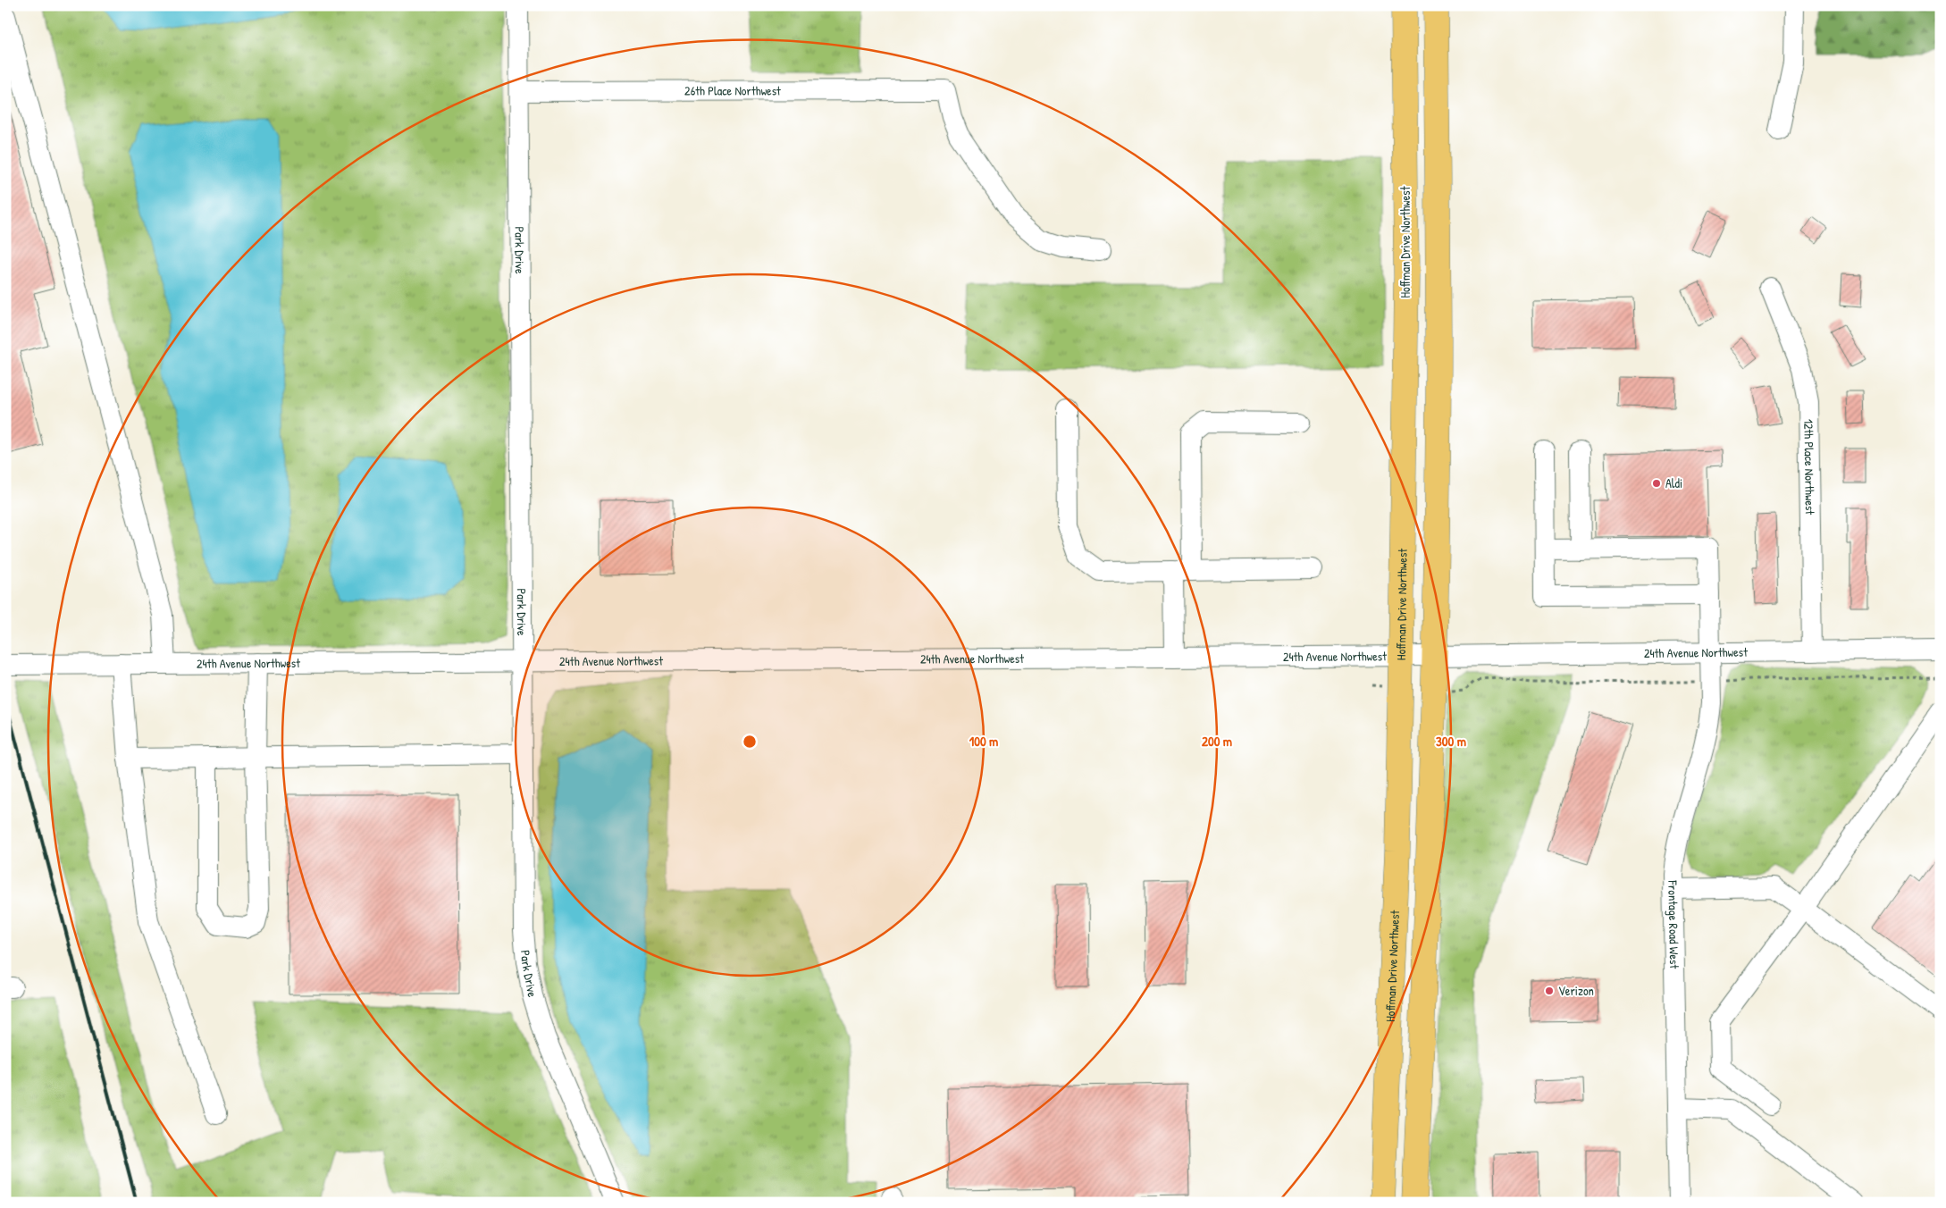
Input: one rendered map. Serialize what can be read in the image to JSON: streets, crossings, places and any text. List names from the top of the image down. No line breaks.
{"streets":{"main road":["Hoffman Drive Northwest"],"street":["26th Place Northwest","Park Drive","12th Place Northwest","24th Avenue Northwest","Frontage Road West"]},"crossings":[["26th Place Northwest","Park Drive"],["Hoffman Drive Northwest","24th Avenue Northwest"],["Park Drive","24th Avenue Northwest"],["12th Place Northwest","24th Avenue Northwest"],["24th Avenue Northwest","Frontage Road West"]],"places":["Aldi","Verizon"],"rings":["100 m","200 m","300 m"]}
